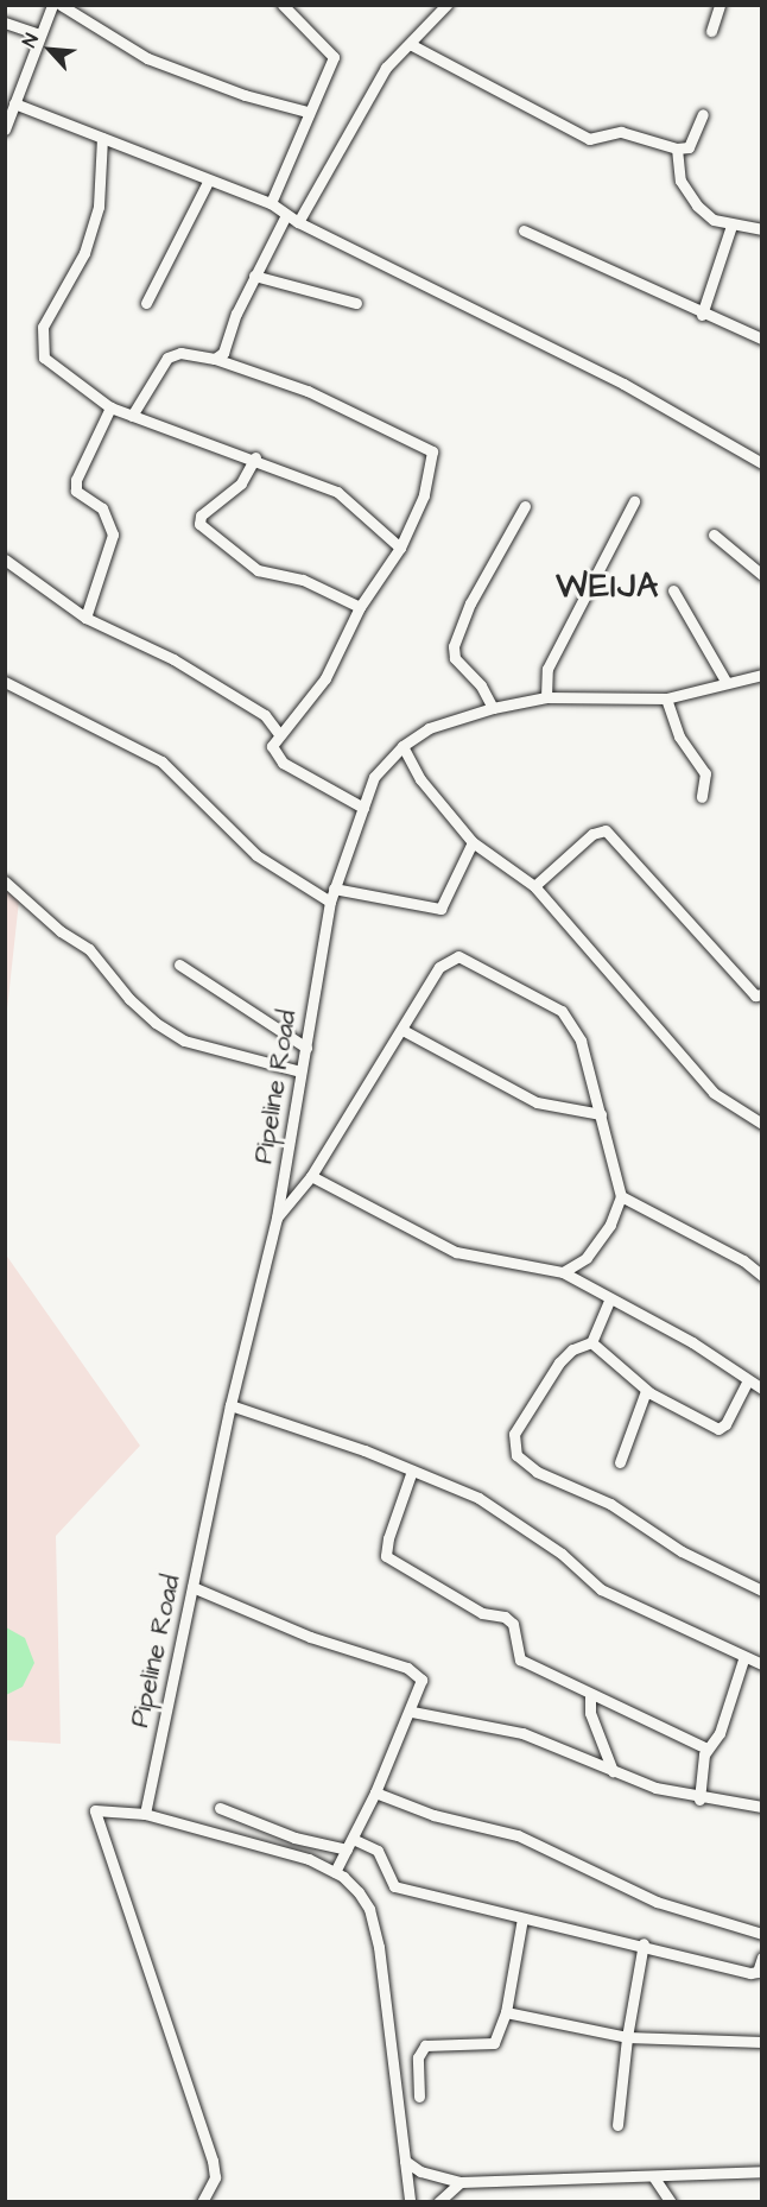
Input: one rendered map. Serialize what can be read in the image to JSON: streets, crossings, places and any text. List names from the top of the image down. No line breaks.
{"streets":{"street":["Pipeline Road"]},"districts":["WEIJA"],"north":"top left"}
